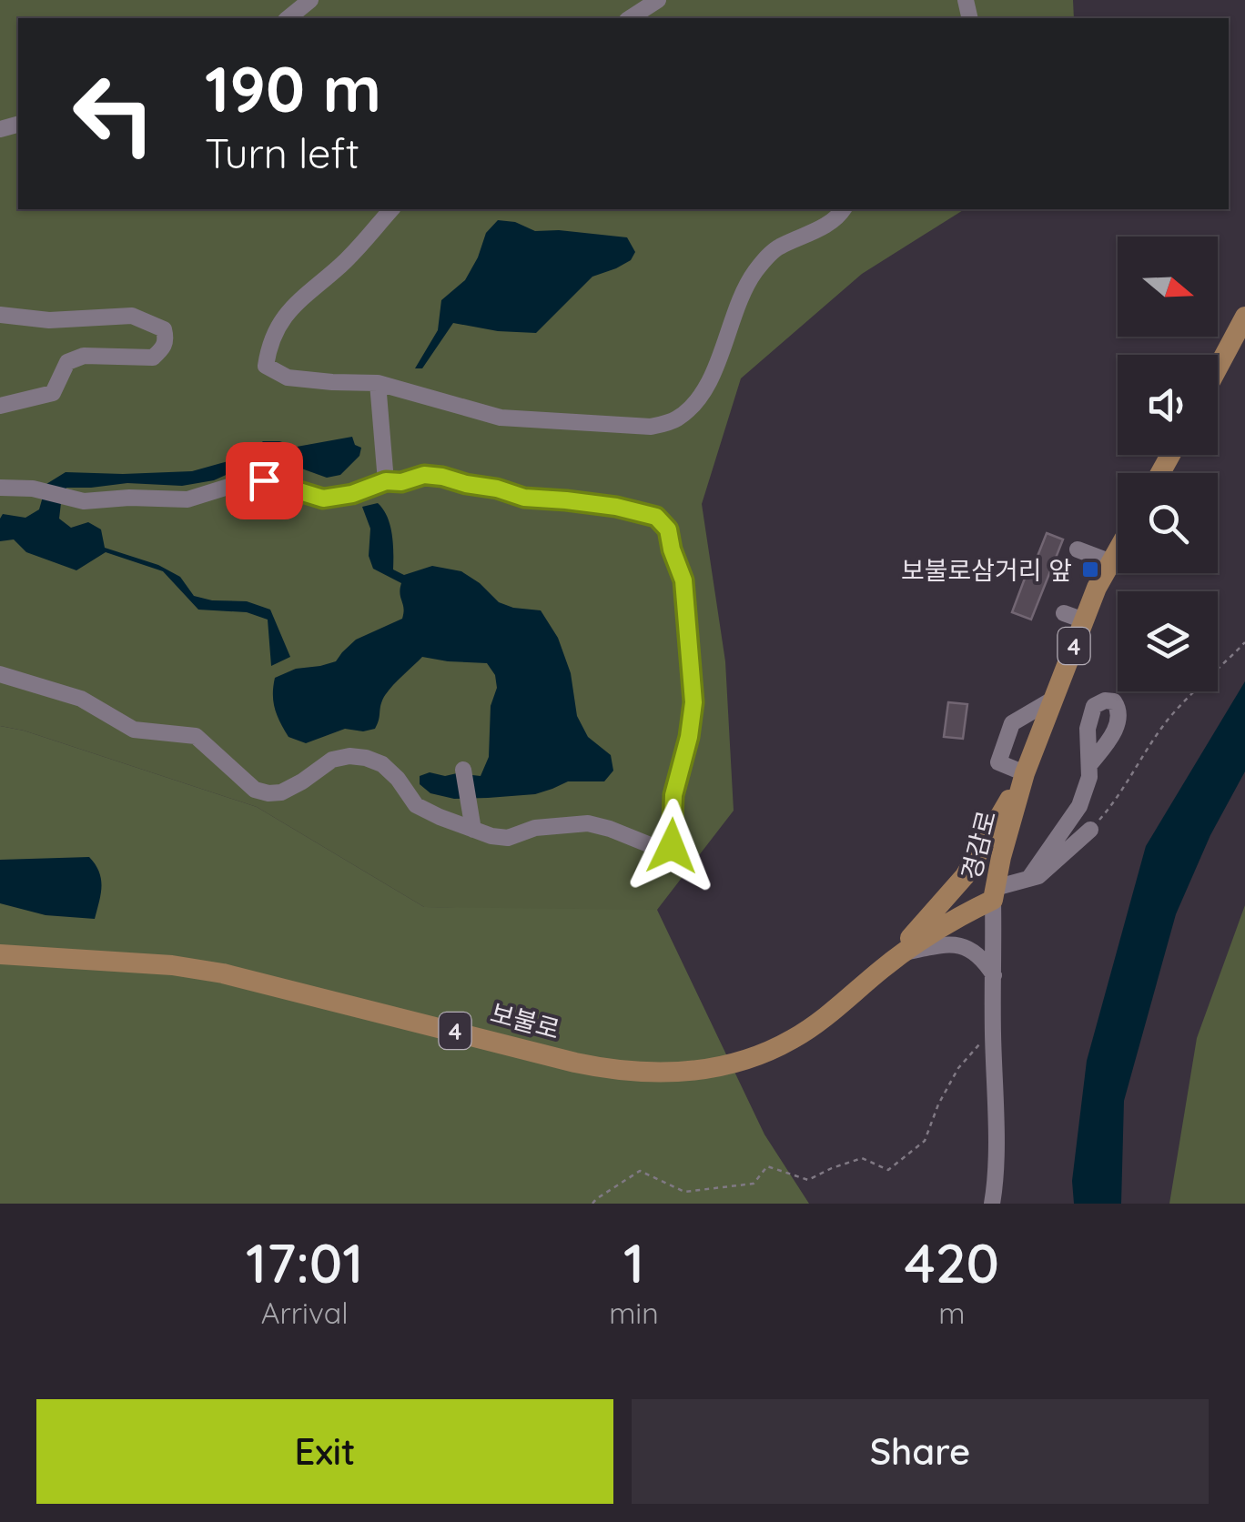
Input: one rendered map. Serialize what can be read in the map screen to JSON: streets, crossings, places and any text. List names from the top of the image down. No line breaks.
{"streets":{"main road":["4","경감로","보불로"]},"crossings":[["경감로","보불로"]],"places":{"transit":["보불로삼거리 앞"]},"north":"right","page":{"turn":["190 m","Turn left"],"eta":["17:01","Arrival","1","min","420","m"],"buttons":["Exit","Share"]}}
